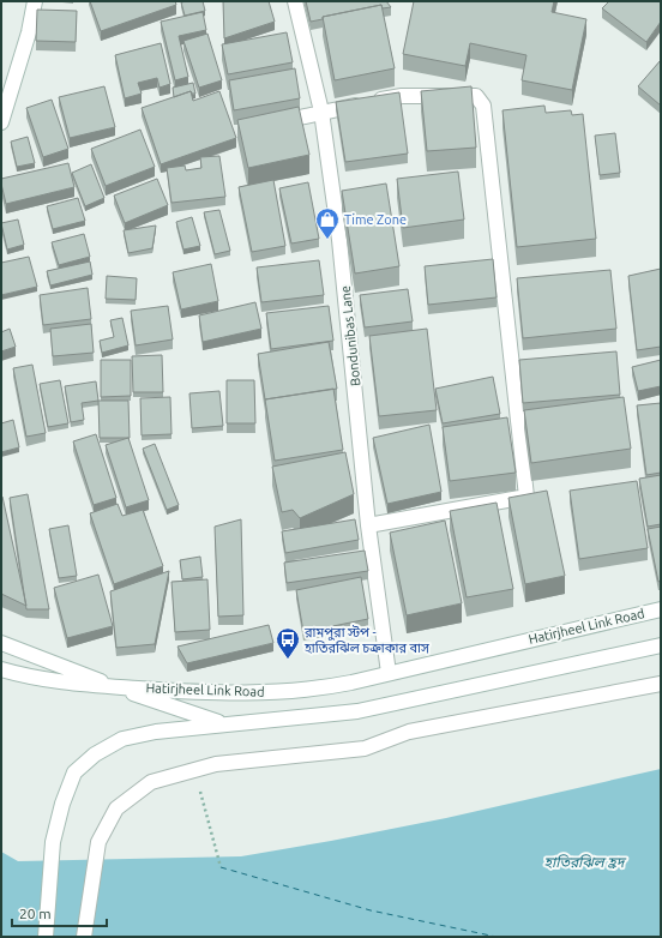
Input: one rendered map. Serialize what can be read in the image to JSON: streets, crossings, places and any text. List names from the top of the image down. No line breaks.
{"streets":{"street":["Bondunibas Lane","Hatirjheel Link Road"]},"crossings":[["Bondunibas Lane","Hatirjheel Link Road"]],"water":["হাতিরঝিল হ্রদ"],"places":{"shop":["Time Zone"],"bus stop":["রামপুরা স্টপ - হাতিরঝিল চক্রাকার বাস"]},"scale_bar":"20 m"}
